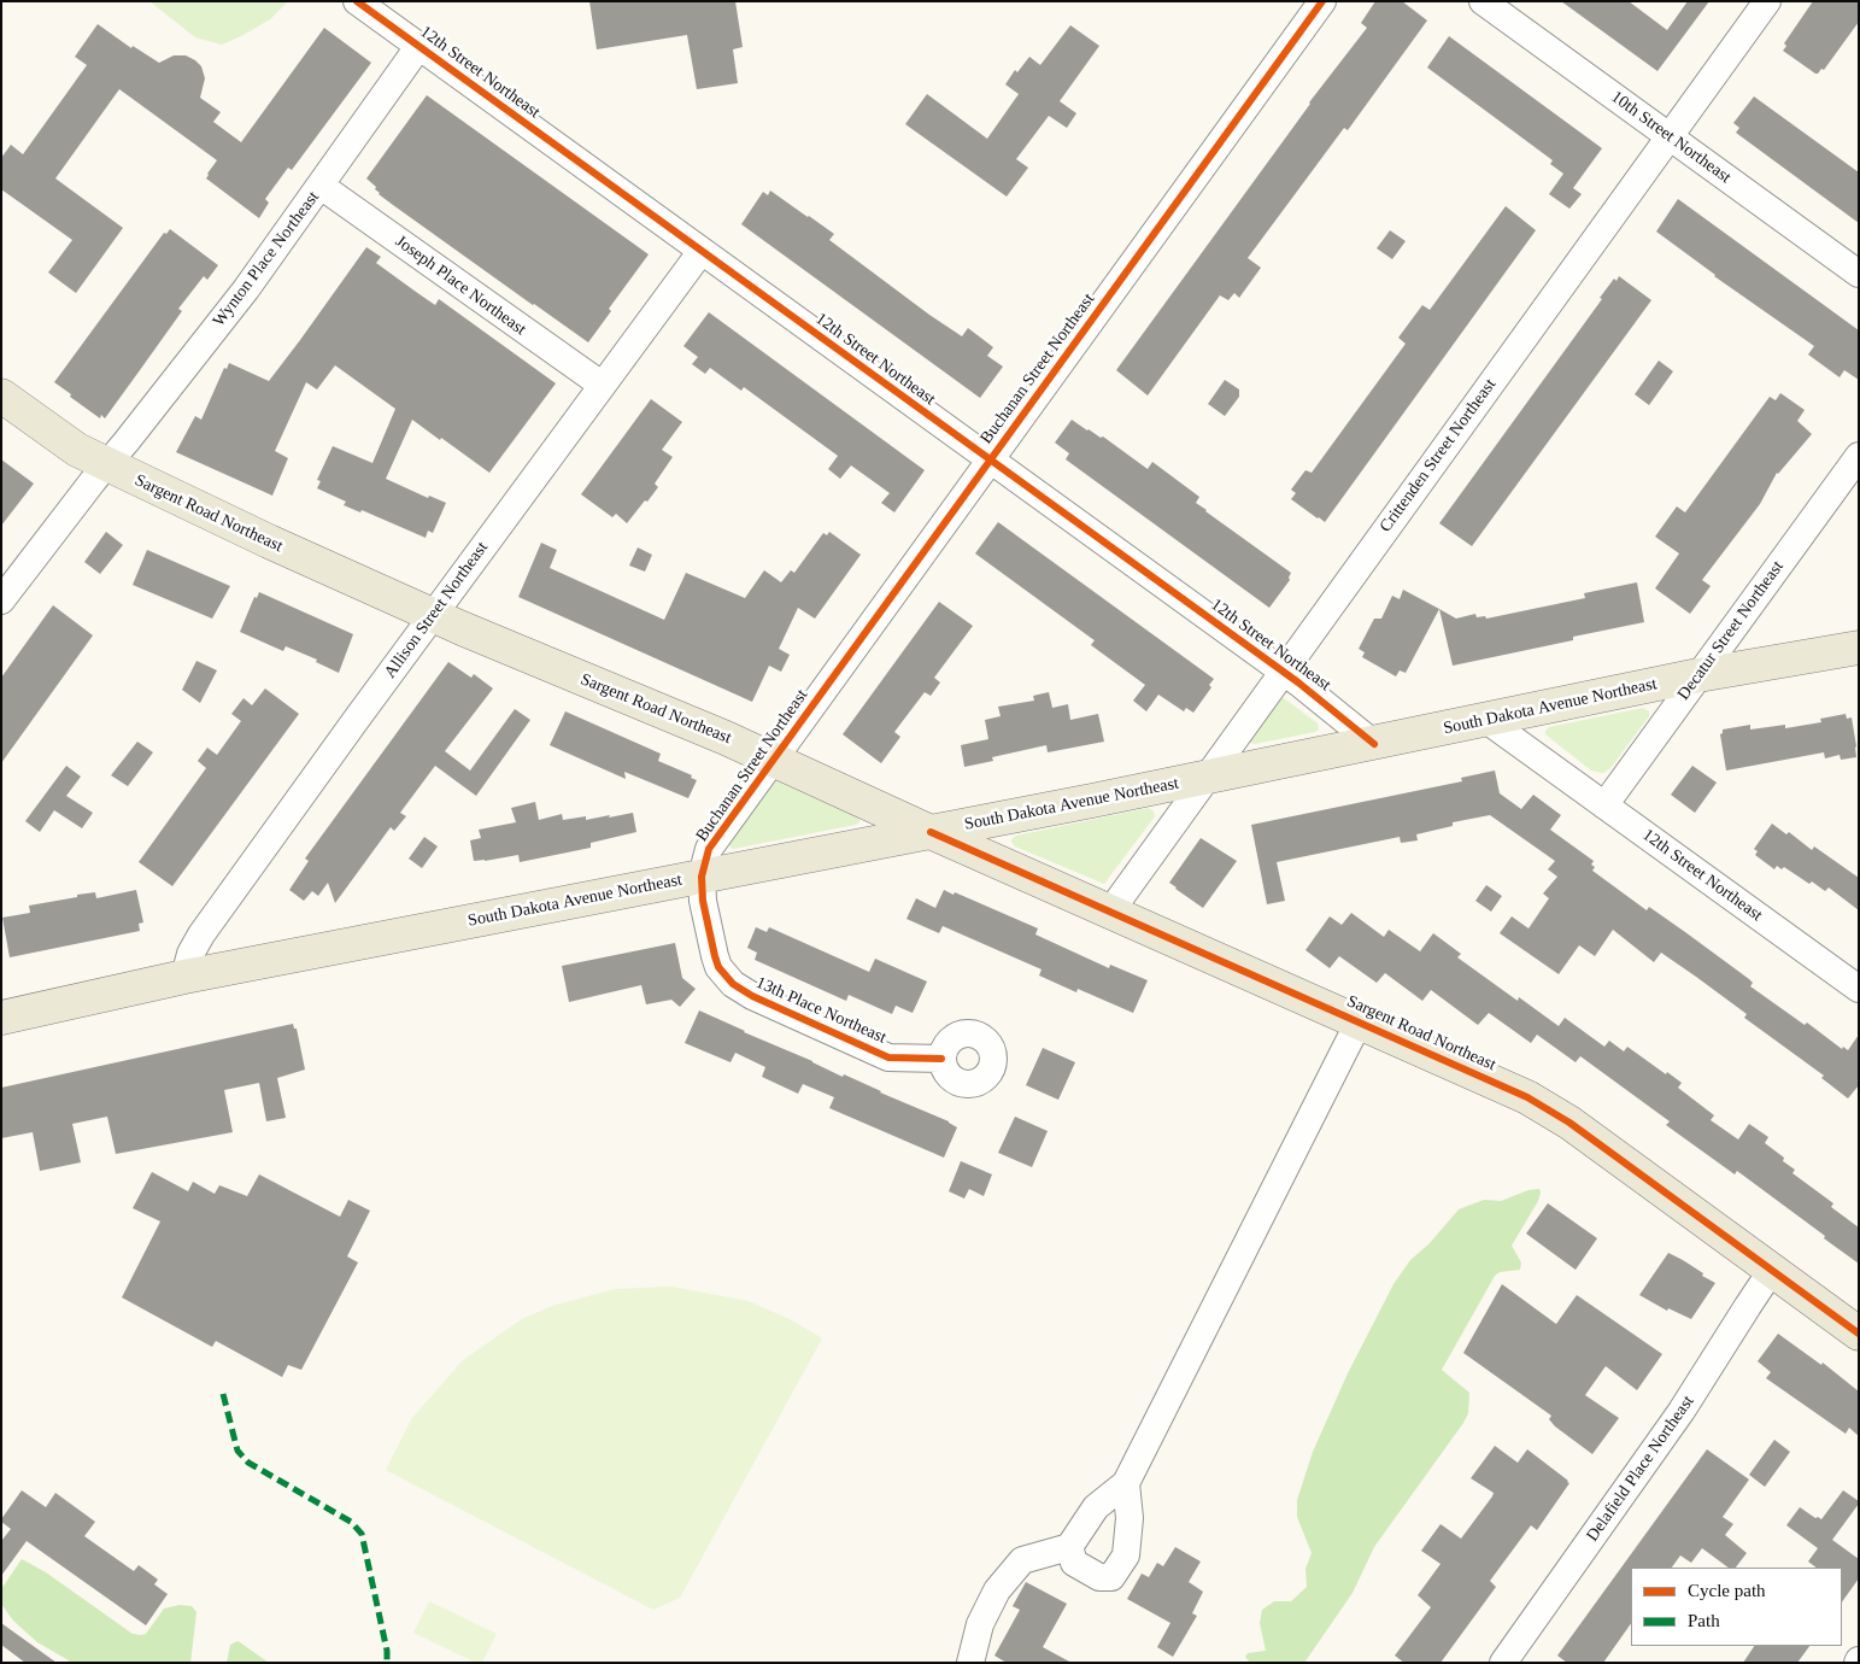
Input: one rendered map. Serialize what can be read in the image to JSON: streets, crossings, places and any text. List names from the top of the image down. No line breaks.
{"streets":{"main road":["Sargent Road Northeast","South Dakota Avenue Northeast"],"street":["12th Street Northeast","10th Street Northeast","Wynton Place Northeast","Joseph Place Northeast","Buchanan Street Northeast","Crittenden Street Northeast","Allison Street Northeast","Decatur Street Northeast","13th Place Northeast","Delafield Place Northeast"]},"crossings":[["12th Street Northeast","Wynton Place Northeast"],["12th Street Northeast","Buchanan Street Northeast"],["12th Street Northeast","Crittenden Street Northeast"],["12th Street Northeast","Allison Street Northeast"],["12th Street Northeast","Decatur Street Northeast"],["12th Street Northeast","South Dakota Avenue Northeast"],["10th Street Northeast","Crittenden Street Northeast"],["Wynton Place Northeast","Joseph Place Northeast"],["Wynton Place Northeast","Sargent Road Northeast"],["Joseph Place Northeast","Allison Street Northeast"],["Buchanan Street Northeast","Sargent Road Northeast"],["Buchanan Street Northeast","South Dakota Avenue Northeast"],["Buchanan Street Northeast","13th Place Northeast"],["Crittenden Street Northeast","Sargent Road Northeast"],["Crittenden Street Northeast","South Dakota Avenue Northeast"],["Sargent Road Northeast","Allison Street Northeast"],["Sargent Road Northeast","South Dakota Avenue Northeast"],["Sargent Road Northeast","Delafield Place Northeast"],["Allison Street Northeast","South Dakota Avenue Northeast"],["Decatur Street Northeast","South Dakota Avenue Northeast"],["South Dakota Avenue Northeast","13th Place Northeast"]],"legend":["Cycle path","Path"]}
